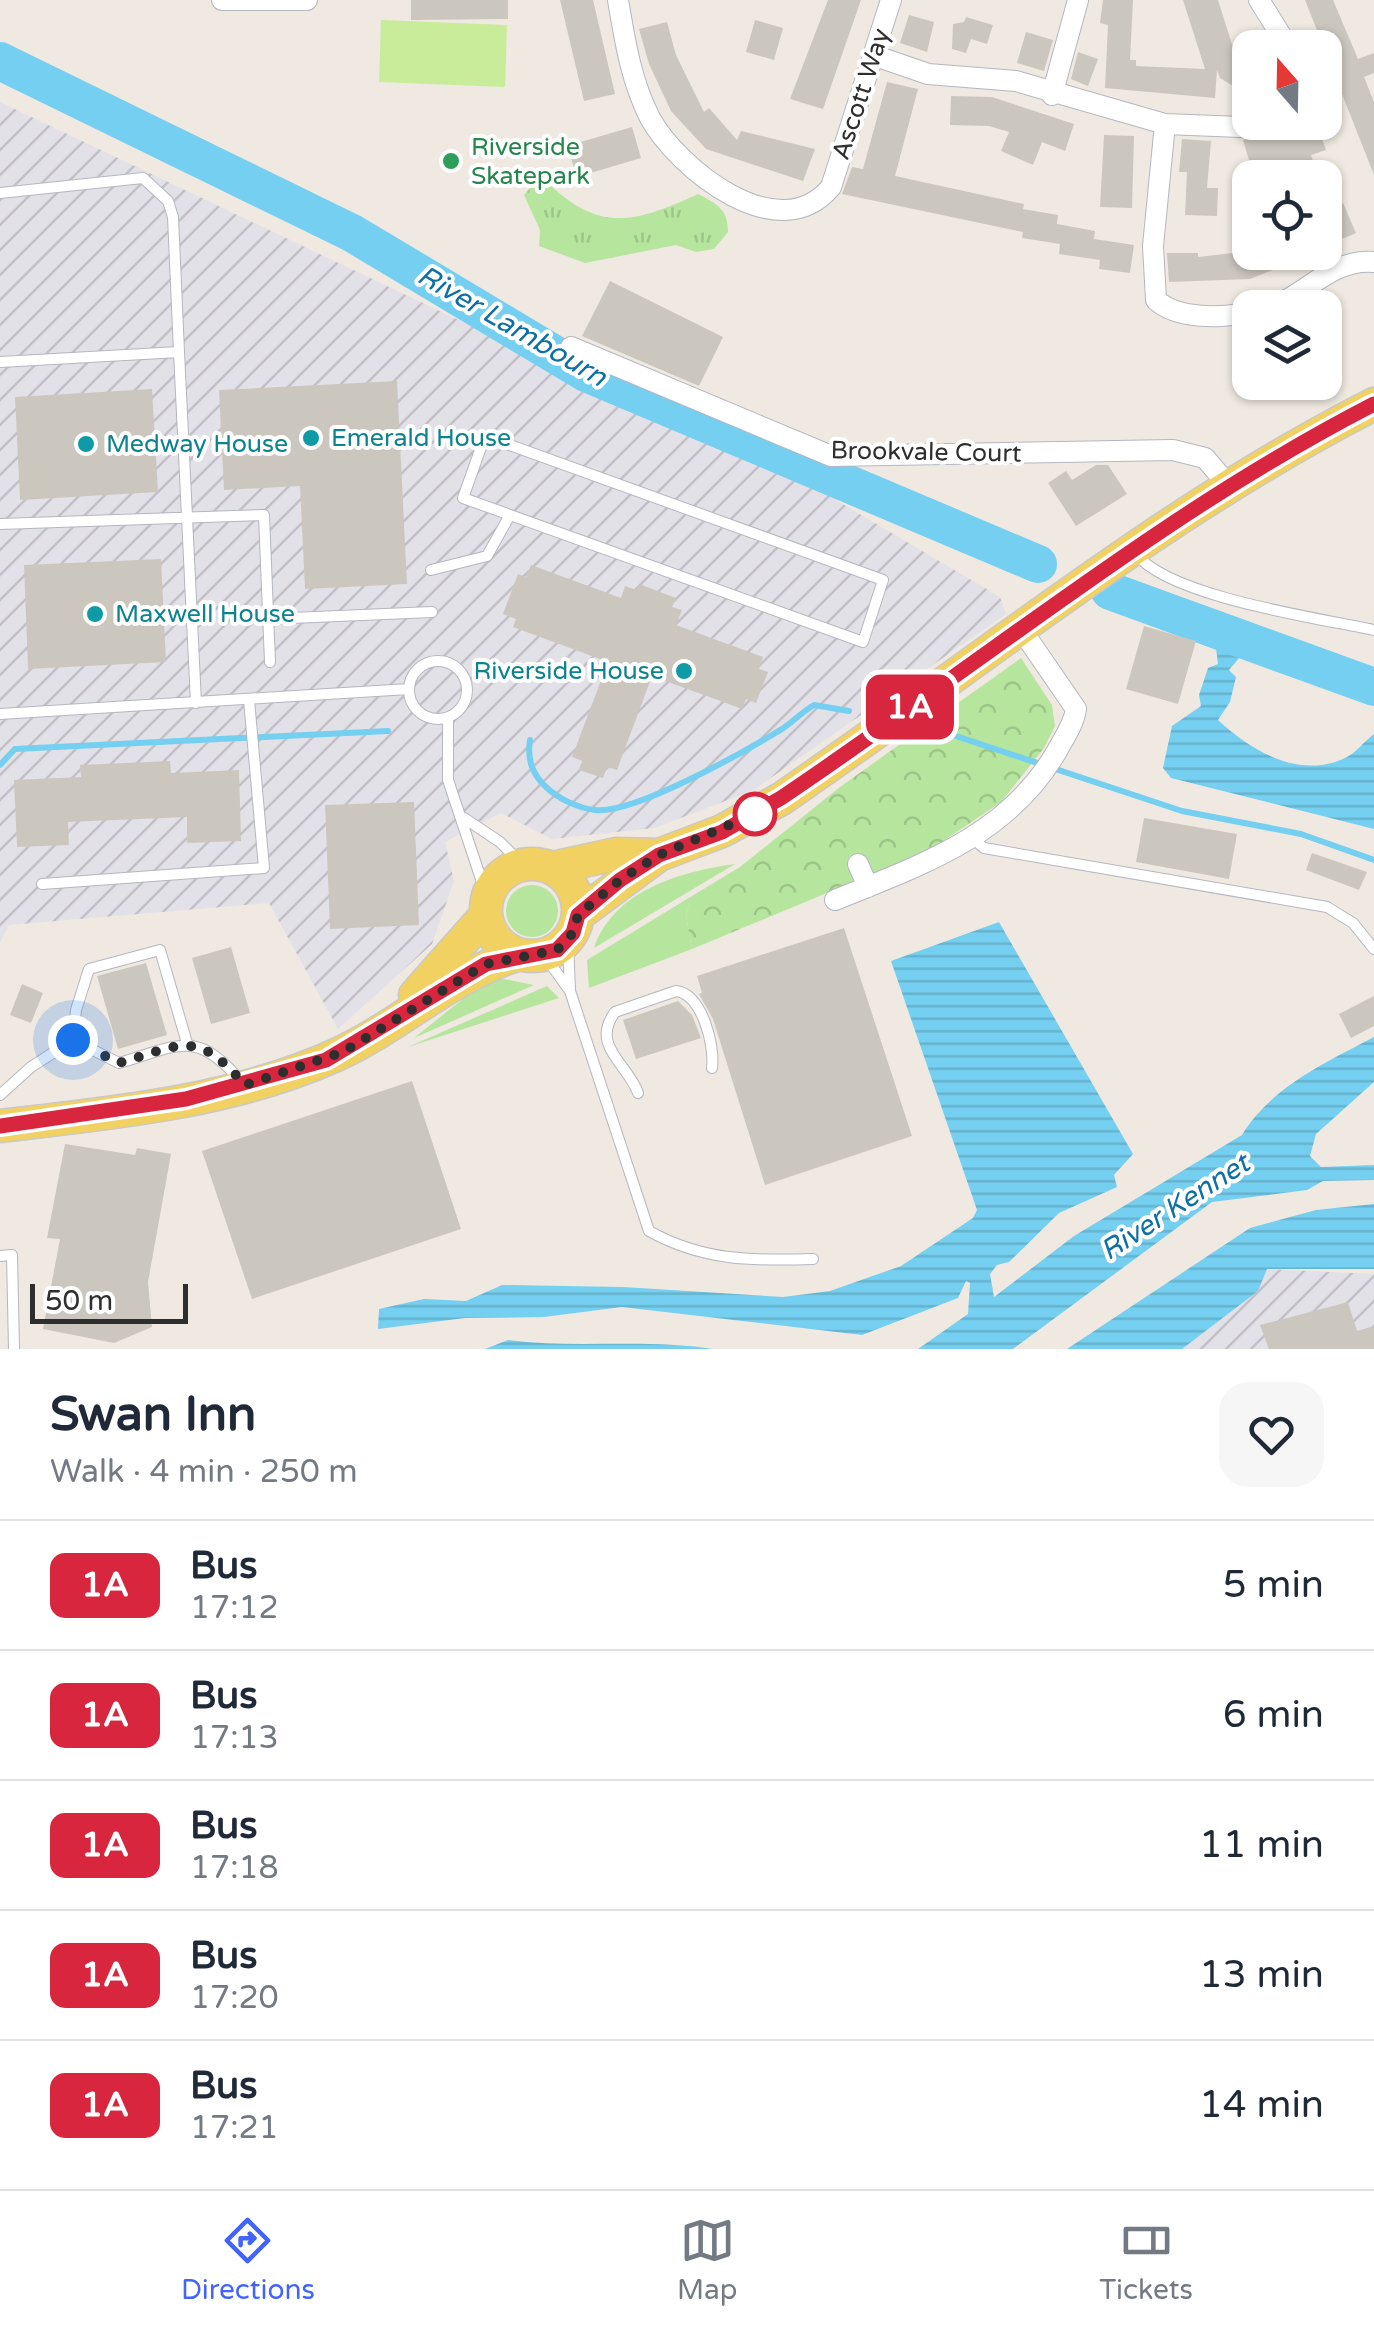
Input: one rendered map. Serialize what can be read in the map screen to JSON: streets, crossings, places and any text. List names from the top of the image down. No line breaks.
{"streets":{"street":["Ascott Way","Brookvale Court"]},"water":["River Lambourn","River Kennet"],"places":["Riverside Skatepark","Emerald House","Medway House","Maxwell House","Riverside House"],"lines":["bus line 1A"],"scale_bar":"50 m","north":"top","page":{"on_map":"1A","scale":"50 m","heading":["Swan Inn","Walk · 4 min · 250 m"],"list":[{"mark":"1A","name":"Bus","note":"17:12","value":"5 min"},{"mark":"1A","name":"Bus","note":"17:13","value":"6 min"},{"mark":"1A","name":"Bus","note":"17:18","value":"11 min"},{"mark":"1A","name":"Bus","note":"17:20","value":"13 min"},{"mark":"1A","name":"Bus","note":"17:21","value":"14 min"}],"tabs":["Directions","Map","Tickets"]}}
